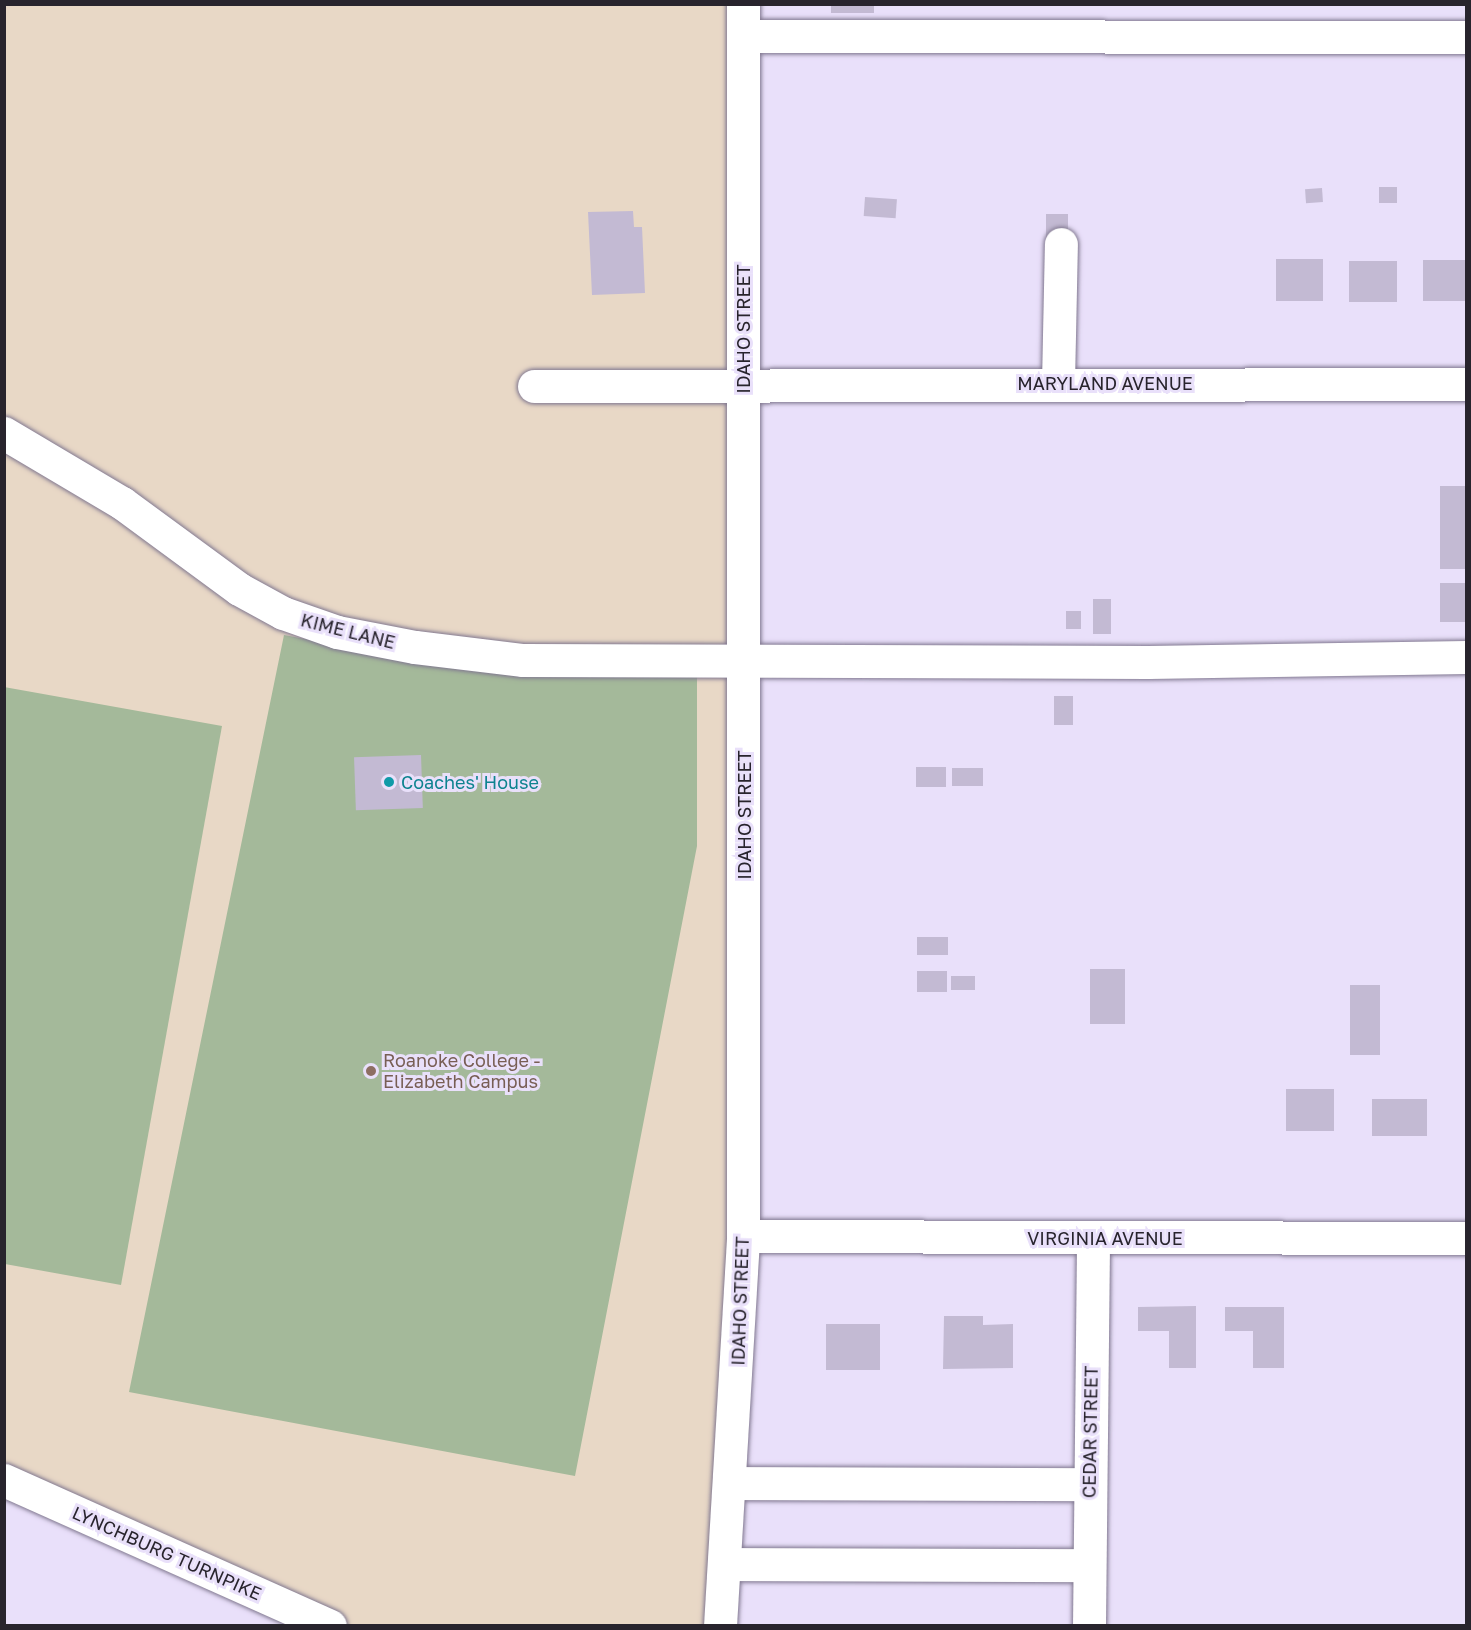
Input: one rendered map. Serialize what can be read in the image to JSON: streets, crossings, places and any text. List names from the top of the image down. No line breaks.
{"streets":{"street":["IDAHO STREET","MARYLAND AVENUE","KIME LANE","VIRGINIA AVENUE","CEDAR STREET","LYNCHBURG TURNPIKE"]},"crossings":[["IDAHO STREET","MARYLAND AVENUE"],["IDAHO STREET","KIME LANE"],["IDAHO STREET","VIRGINIA AVENUE"],["VIRGINIA AVENUE","CEDAR STREET"]],"places":["Coaches' House","Roanoke College - Elizabeth Campus"]}
